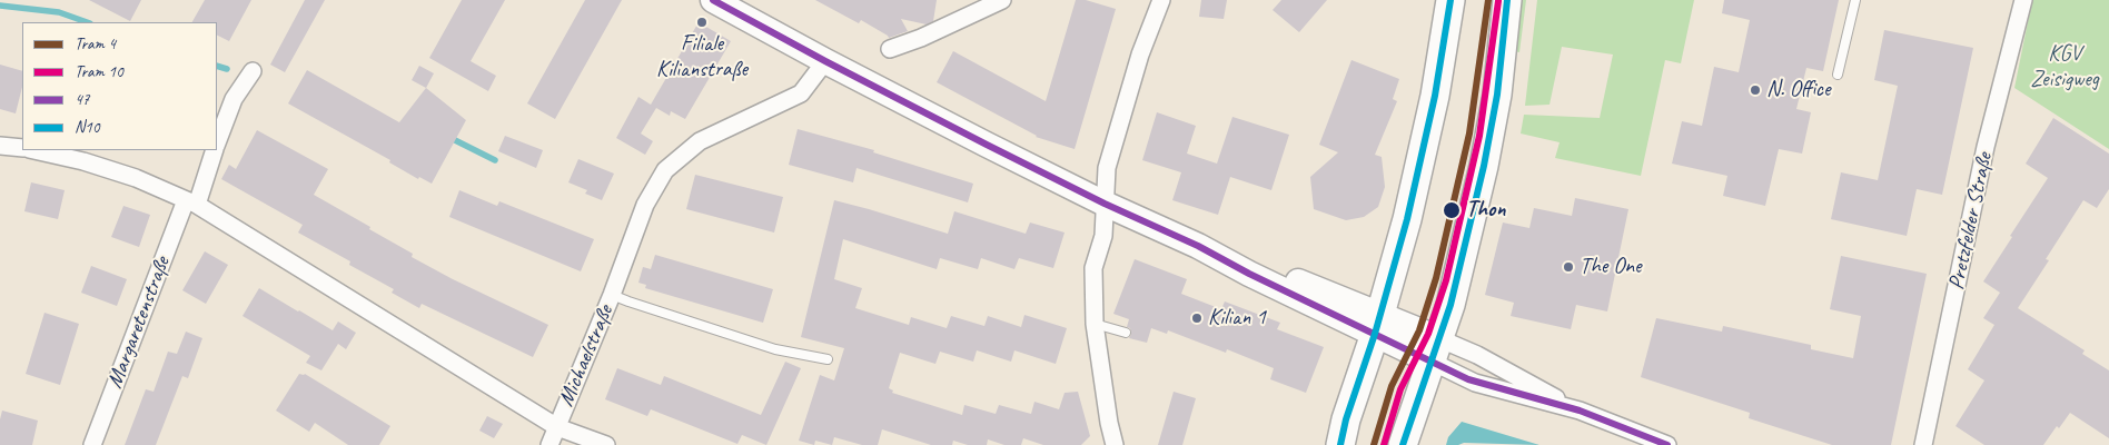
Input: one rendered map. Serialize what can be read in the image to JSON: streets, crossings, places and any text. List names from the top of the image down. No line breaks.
{"streets":{"street":["Pretzfelder Straße","Margaretenstraße","Michaelstraße"]},"crossings":[["Margaretenstraße","Michaelstraße"]],"parks":["KGV Zeisigweg"],"places":["Filiale Kilianstraße","N. Office","Thon","The One","Kilian 1"],"lines":["tram line 4","transit line 47","transit line N10","tram line 10"],"legend":["Tram 4","Tram 10","47","N10"]}
